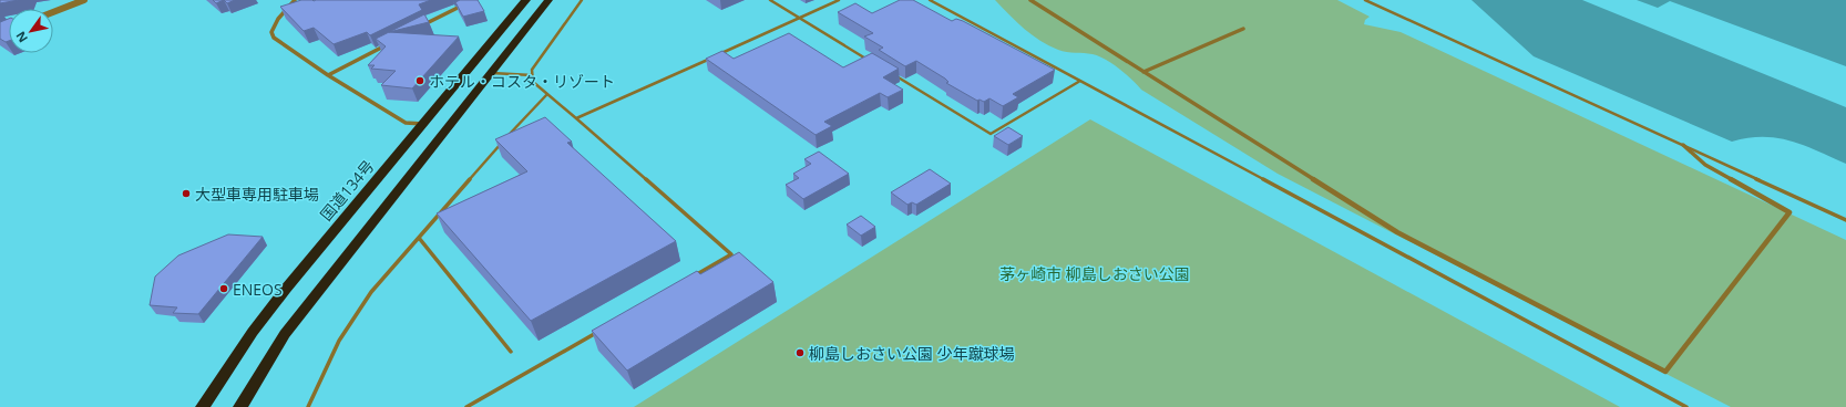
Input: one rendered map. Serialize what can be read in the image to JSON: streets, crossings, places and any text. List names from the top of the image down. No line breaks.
{"streets":{"highway":["国道134号"]},"parks":["茅ヶ崎市 柳島しおさい公園"],"places":["ホテル・コスタ・リゾート","大型車専用駐車場","ENEOS","柳島しおさい公園 少年蹴球場"],"north":"bottom left"}
